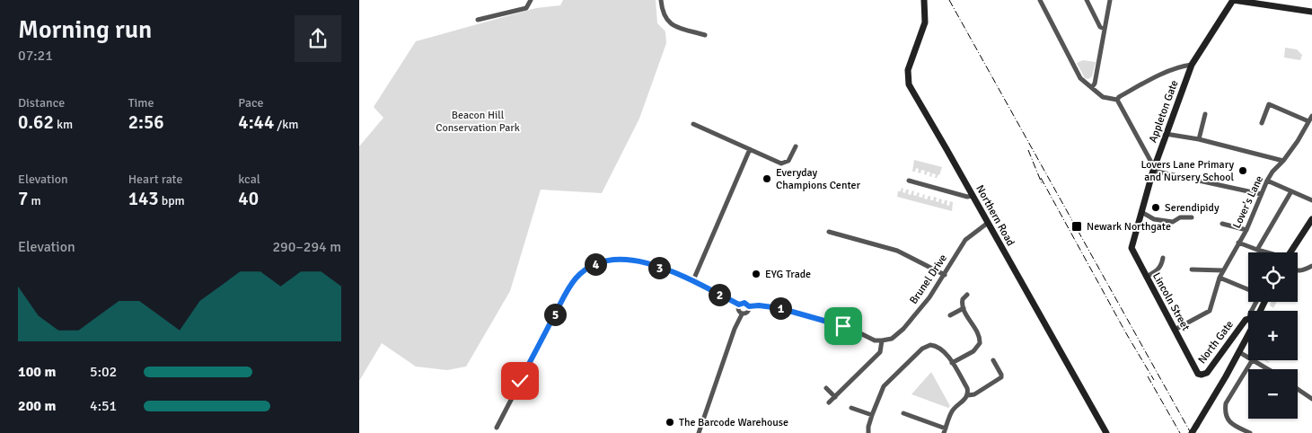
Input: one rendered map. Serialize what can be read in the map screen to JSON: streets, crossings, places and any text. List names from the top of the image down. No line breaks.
{"streets":{"street":["Appleton Gate","Lover's Lane","Northern Road","Brunel Drive","Lincoln Street","North Gate"]},"crossings":[["Appleton Gate","Lincoln Street"],["Lover's Lane","Lincoln Street"],["Northern Road","Brunel Drive"],["Lincoln Street","North Gate"]],"parks":["Beacon Hill Conservation Park"],"places":{"other":["Lovers Lane Primary and Nursery School","Everyday Champions Center","Serendipidy","EYG Trade","The Barcode Warehouse"],"transit":["Newark Northgate"]},"page":{"heading":["Morning run","07:21"],"stats":[["Distance","0.62 km"],["Time","2:56"],["Pace","4:44 /km"],["Elevation","7 m"],["Heart rate","143 bpm"],["kcal","40"]],"chart":["Elevation","290–294 m"],"map_buttons":["+","−"],"pins":["4","3","2","1","5"],"list":[{"name":"100 m","note":"5:02"},{"name":"200 m","note":"4:51"}]}}
